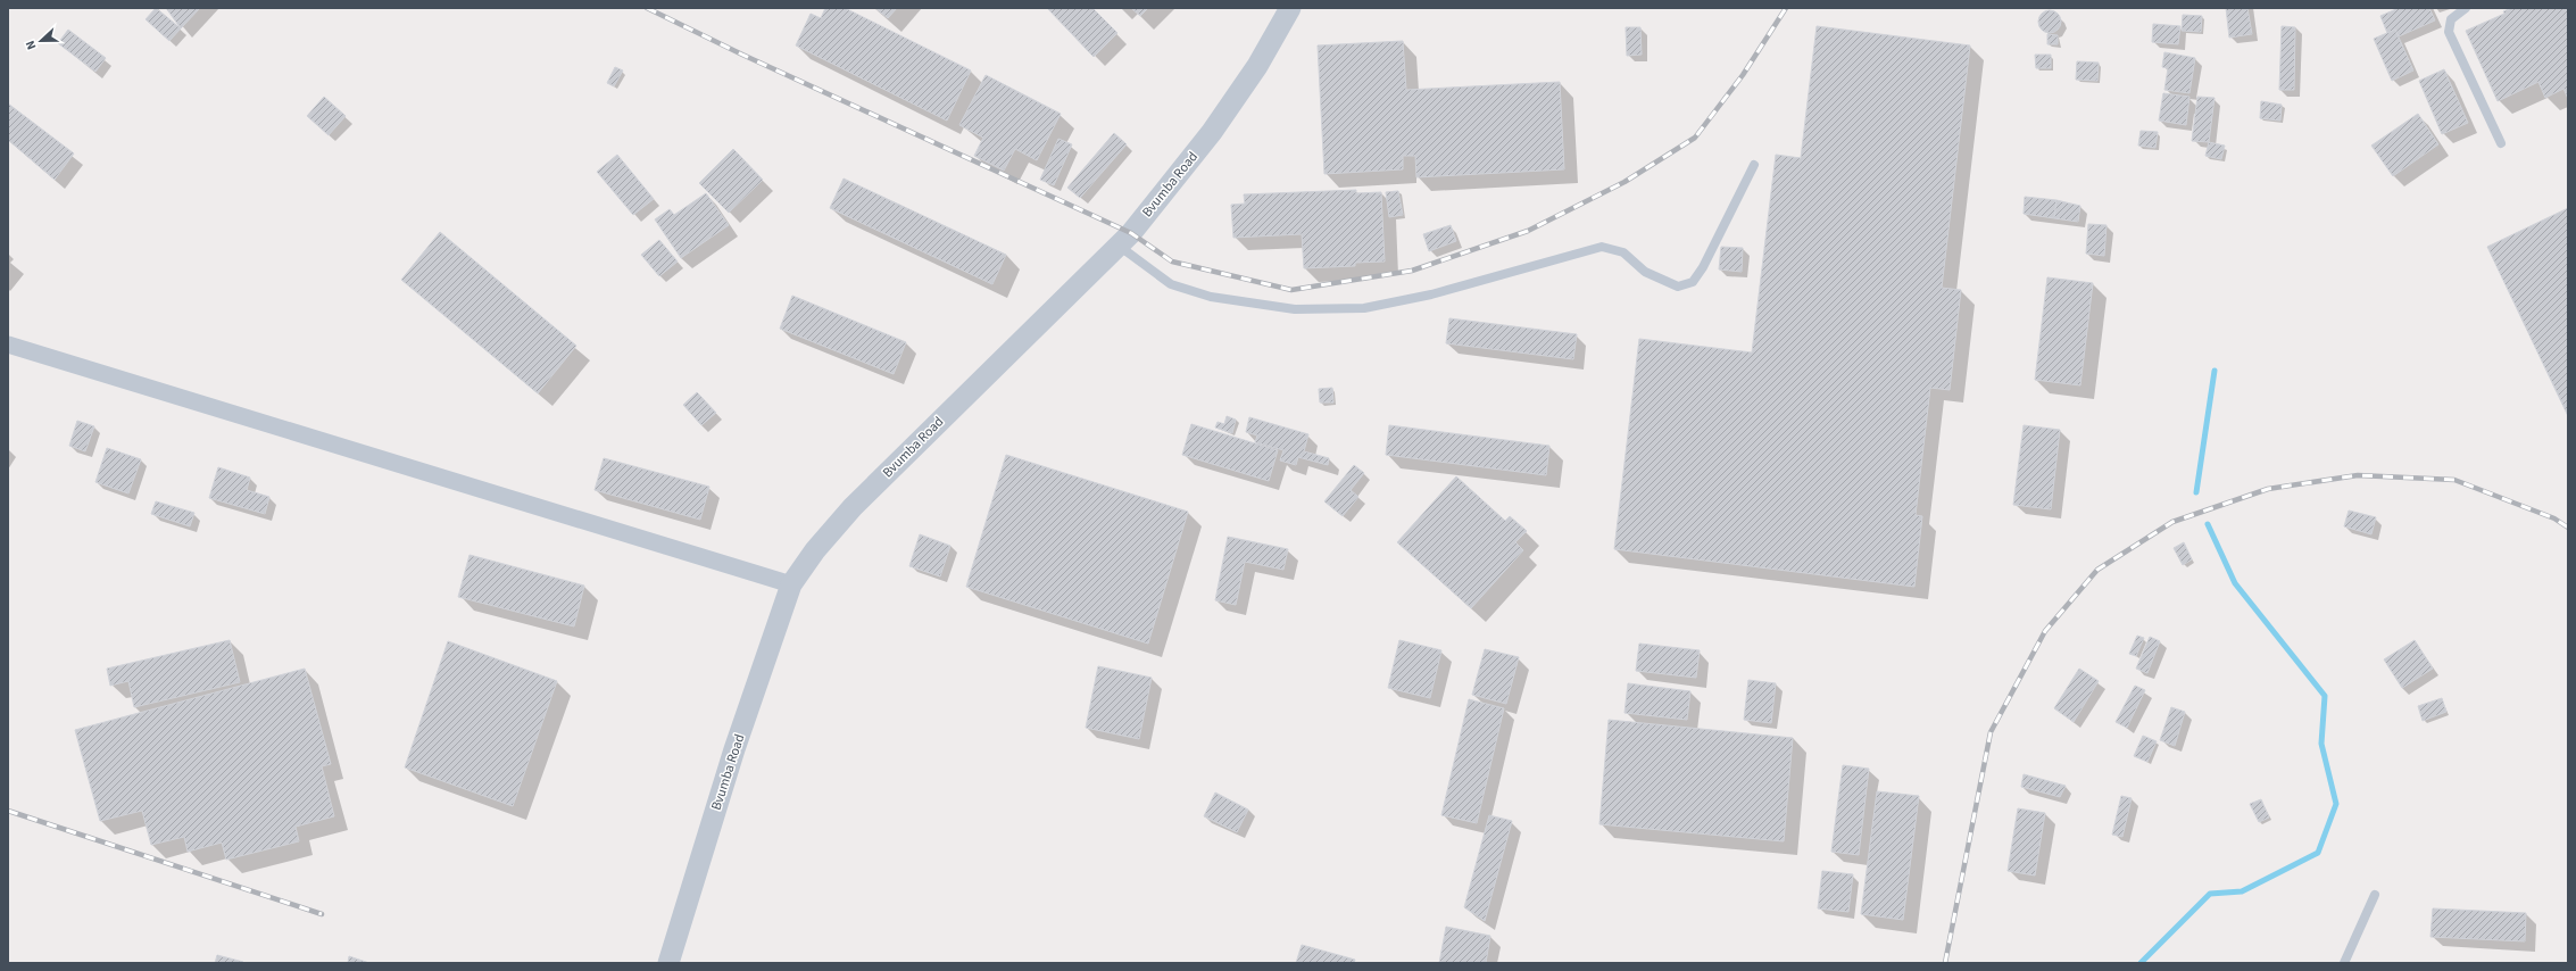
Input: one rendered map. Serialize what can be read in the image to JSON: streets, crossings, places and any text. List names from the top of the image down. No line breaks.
{"streets":{"street":["Bvumba Road"]},"north":"left"}
